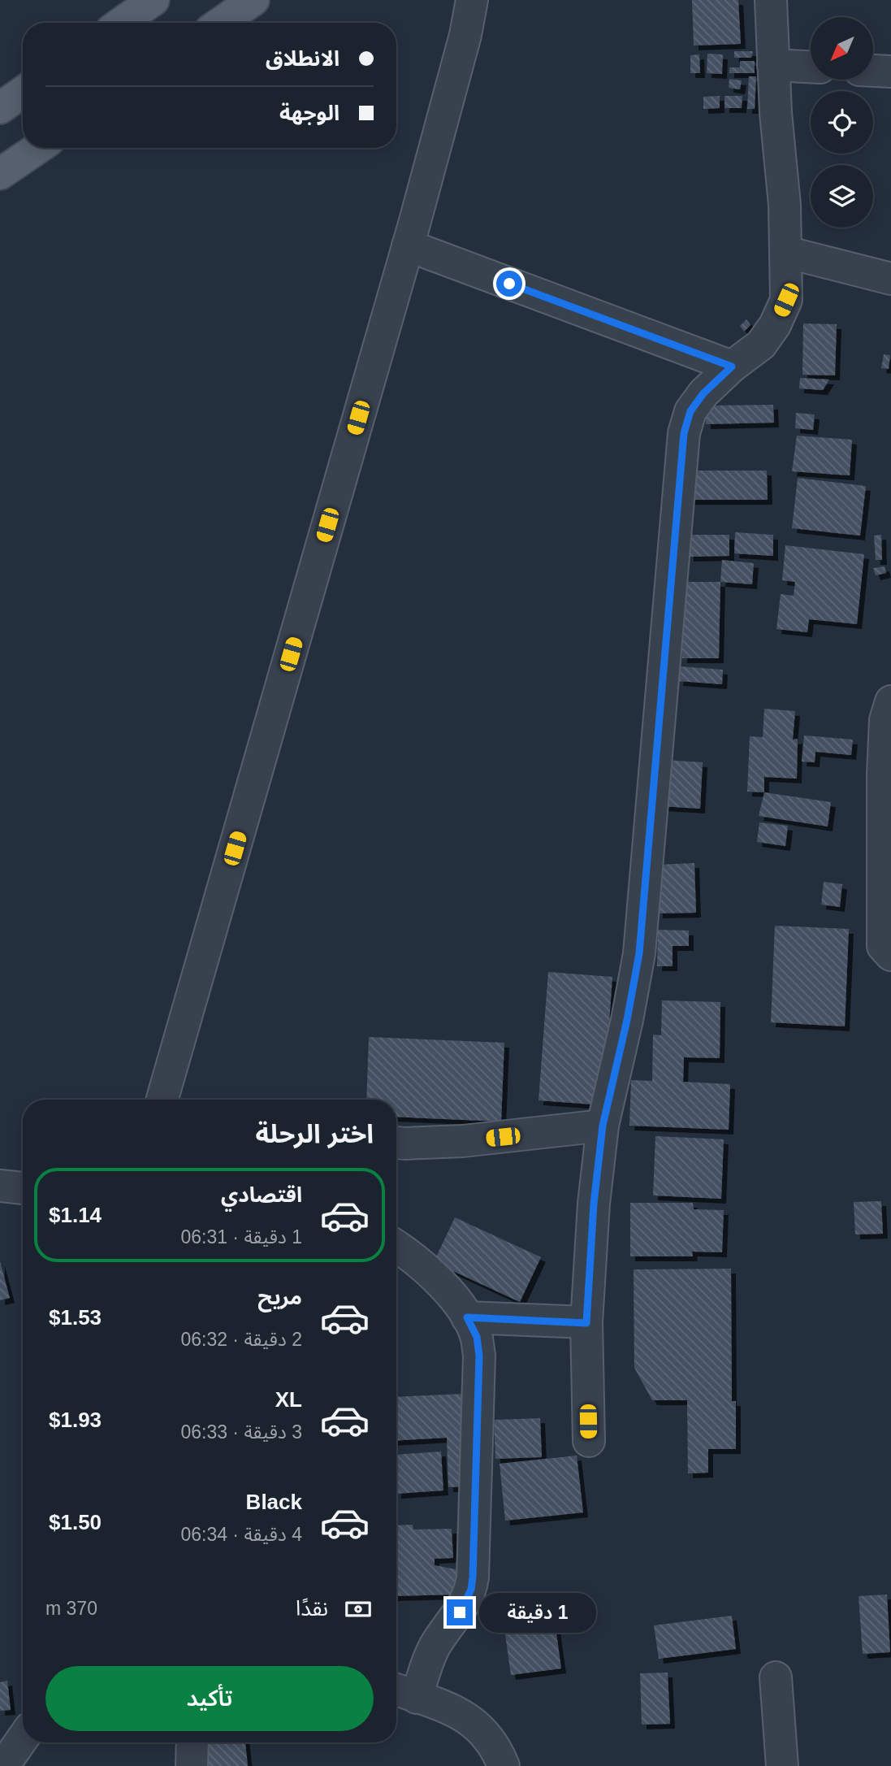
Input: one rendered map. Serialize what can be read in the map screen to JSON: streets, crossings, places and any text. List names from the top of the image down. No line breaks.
{"north":"bottom left","page":{"banner":["الانطلاق","الوجهة"],"heading":"اختر الرحلة","list":[{"name":"اقتصادي","note":"1 دقيقة · 06:31","value":"$1.14"},{"name":"مريح","note":"2 دقيقة · 06:32","value":"$1.53"},{"name":"XL","note":"3 دقيقة · 06:33","value":"$1.93"},{"name":"Black","note":"4 دقيقة · 06:34","value":"$1.50"}],"pay":["نقدًا","370 m"],"bubble":"1 دقيقة","buttons":"تأكيد"}}
